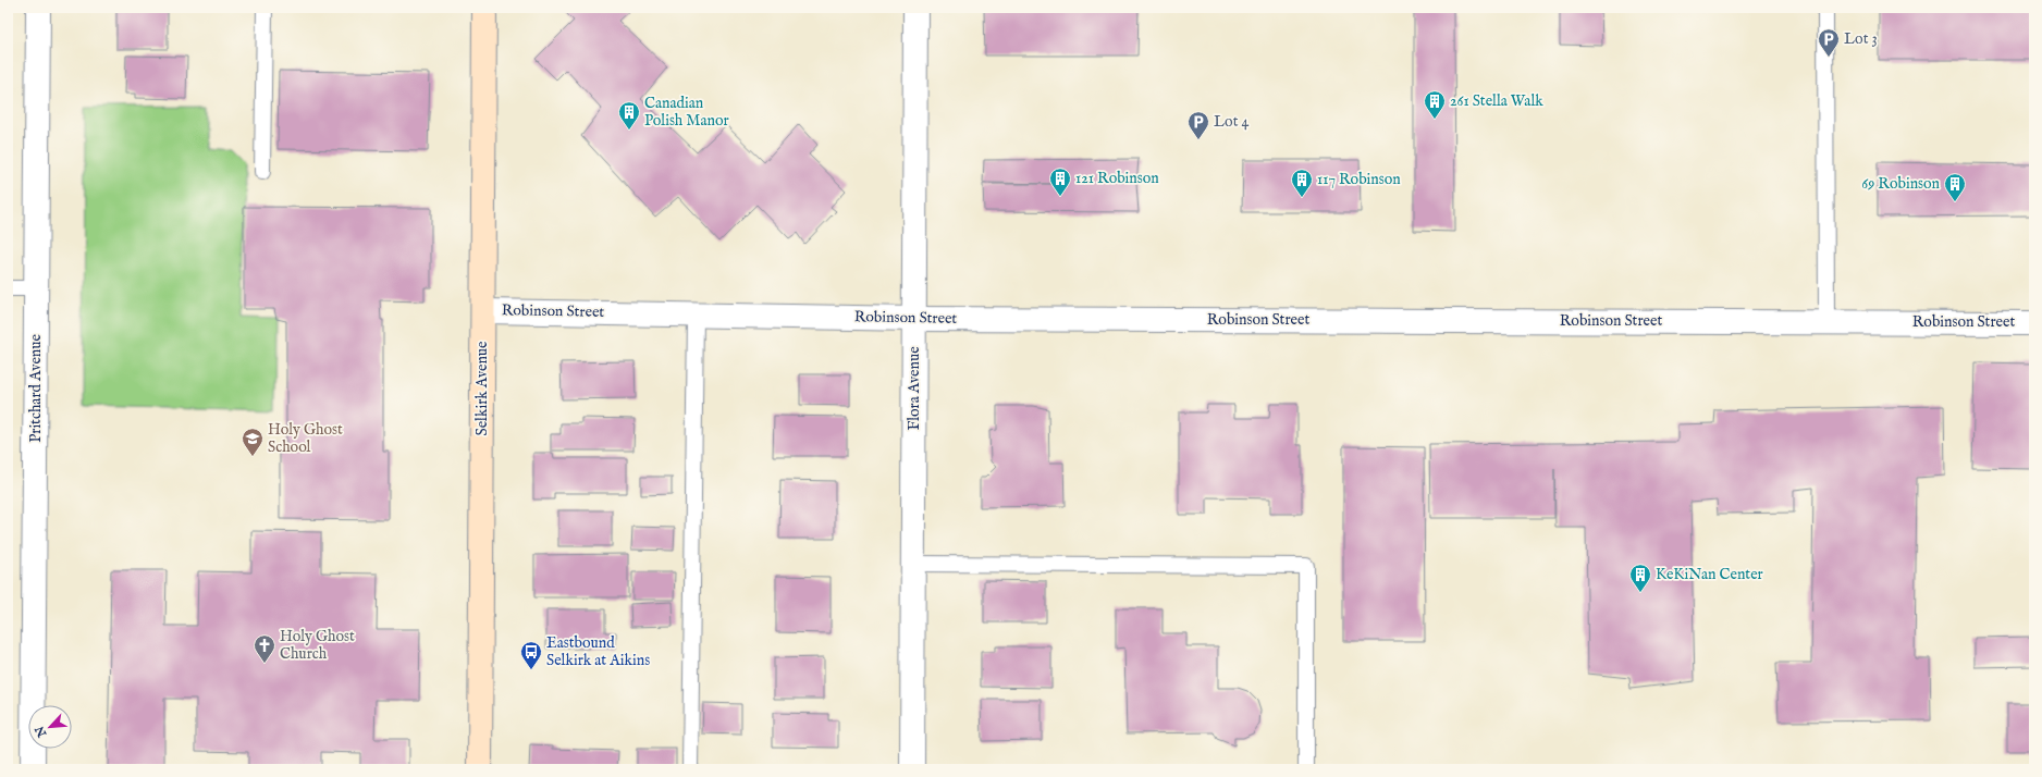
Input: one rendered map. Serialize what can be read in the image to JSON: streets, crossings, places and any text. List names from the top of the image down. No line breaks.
{"streets":{"main road":["Selkirk Avenue"],"street":["Robinson Street","Pritchard Avenue","Flora Avenue"]},"crossings":[["Robinson Street","Selkirk Avenue"],["Robinson Street","Flora Avenue"]],"places":{"parking":["Lot 3","Lot 4"],"building":["261 Stella Walk","Canadian Polish Manor","121 Robinson","117 Robinson","69 Robinson","KeKiNan Center"],"school or university":["Holy Ghost School"],"church":["Holy Ghost Church"],"bus stop":["Eastbound Selkirk at Aikins"]},"north":"bottom left"}
